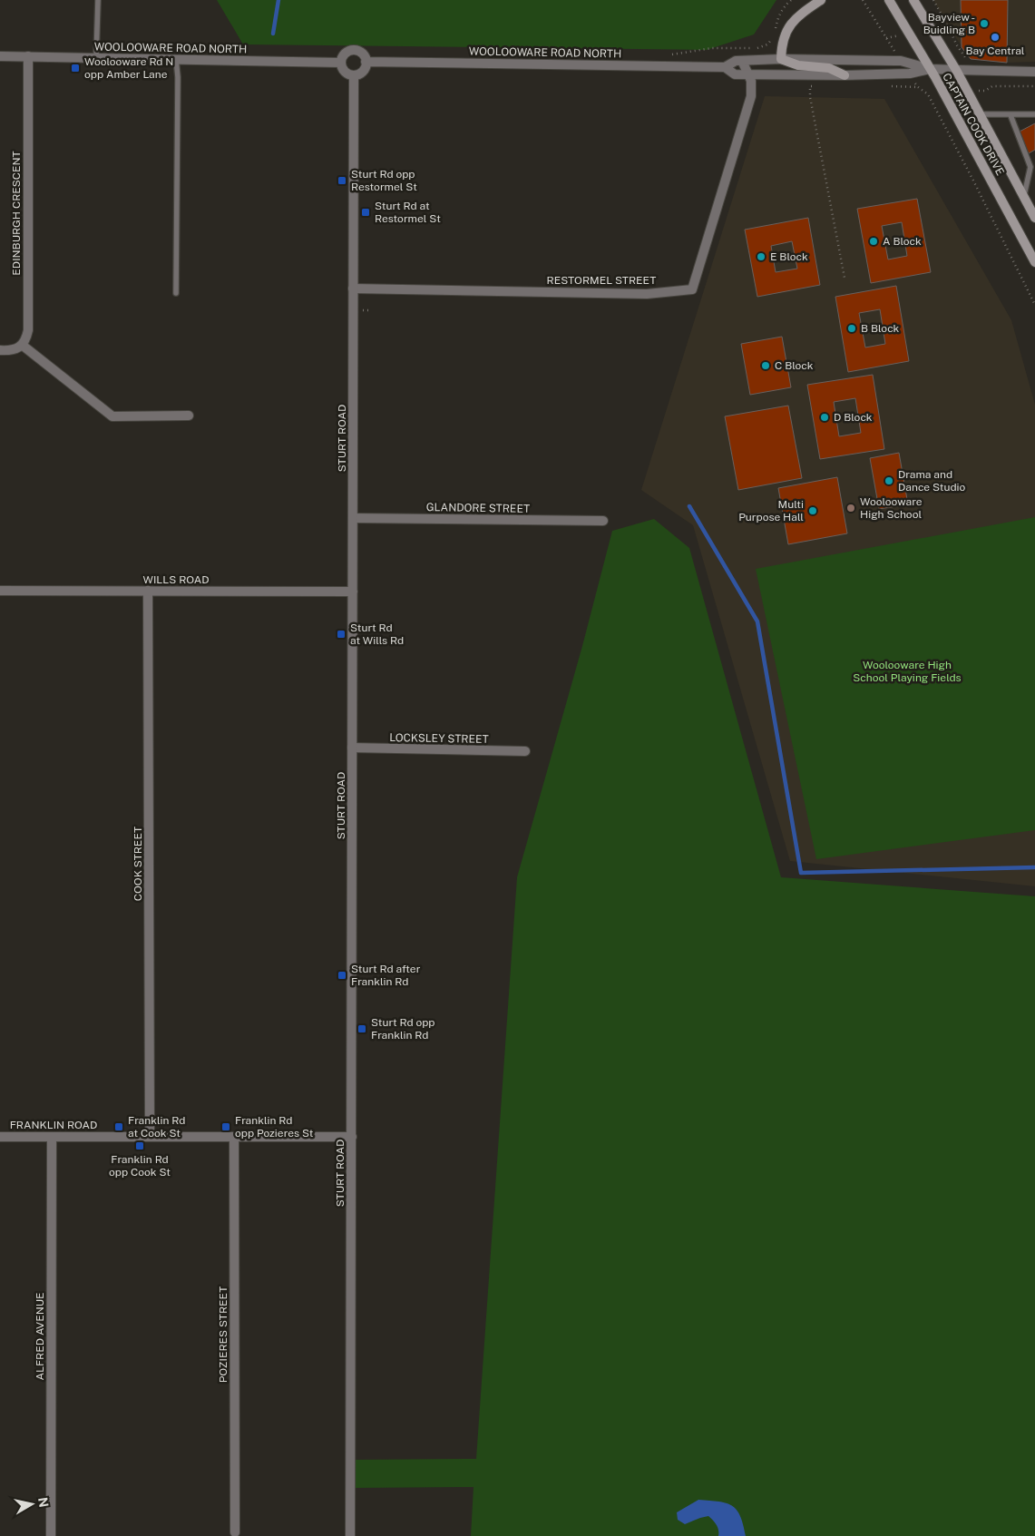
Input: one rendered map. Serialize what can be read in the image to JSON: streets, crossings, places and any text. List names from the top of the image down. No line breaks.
{"streets":{"main road":["CAPTAIN COOK DRIVE"],"street":["WOOLOOWARE ROAD NORTH","EDINBURGH CRESCENT","RESTORMEL STREET","STURT ROAD","GLANDORE STREET","WILLS ROAD","LOCKSLEY STREET","COOK STREET","FRANKLIN ROAD","POZIERES STREET","ALFRED AVENUE"]},"crossings":[["WOOLOOWARE ROAD NORTH","CAPTAIN COOK DRIVE"],["WOOLOOWARE ROAD NORTH","EDINBURGH CRESCENT"],["WOOLOOWARE ROAD NORTH","RESTORMEL STREET"],["WOOLOOWARE ROAD NORTH","STURT ROAD"],["RESTORMEL STREET","STURT ROAD"],["STURT ROAD","GLANDORE STREET"],["STURT ROAD","WILLS ROAD"],["STURT ROAD","LOCKSLEY STREET"],["STURT ROAD","FRANKLIN ROAD"],["WILLS ROAD","COOK STREET"],["COOK STREET","FRANKLIN ROAD"],["FRANKLIN ROAD","POZIERES STREET"],["FRANKLIN ROAD","ALFRED AVENUE"]],"parks":["Woolooware High School Playing Fields"],"places":{"other":["Bayview - Buidling B","Bay Central","A Block","E Block","B Block","C Block","D Block","Drama and Dance Studio","Woolooware High School","Multi Purpose Hall"],"transit":["Woolooware Rd N opp Amber Lane","Sturt Rd opp Restormel St","Sturt Rd at Restormel St","Sturt Rd at Wills Rd","Sturt Rd after Franklin Rd","Sturt Rd opp Franklin Rd","Franklin Rd at Cook St","Franklin Rd opp Pozieres St","Franklin Rd opp Cook St"]},"north":"right"}
